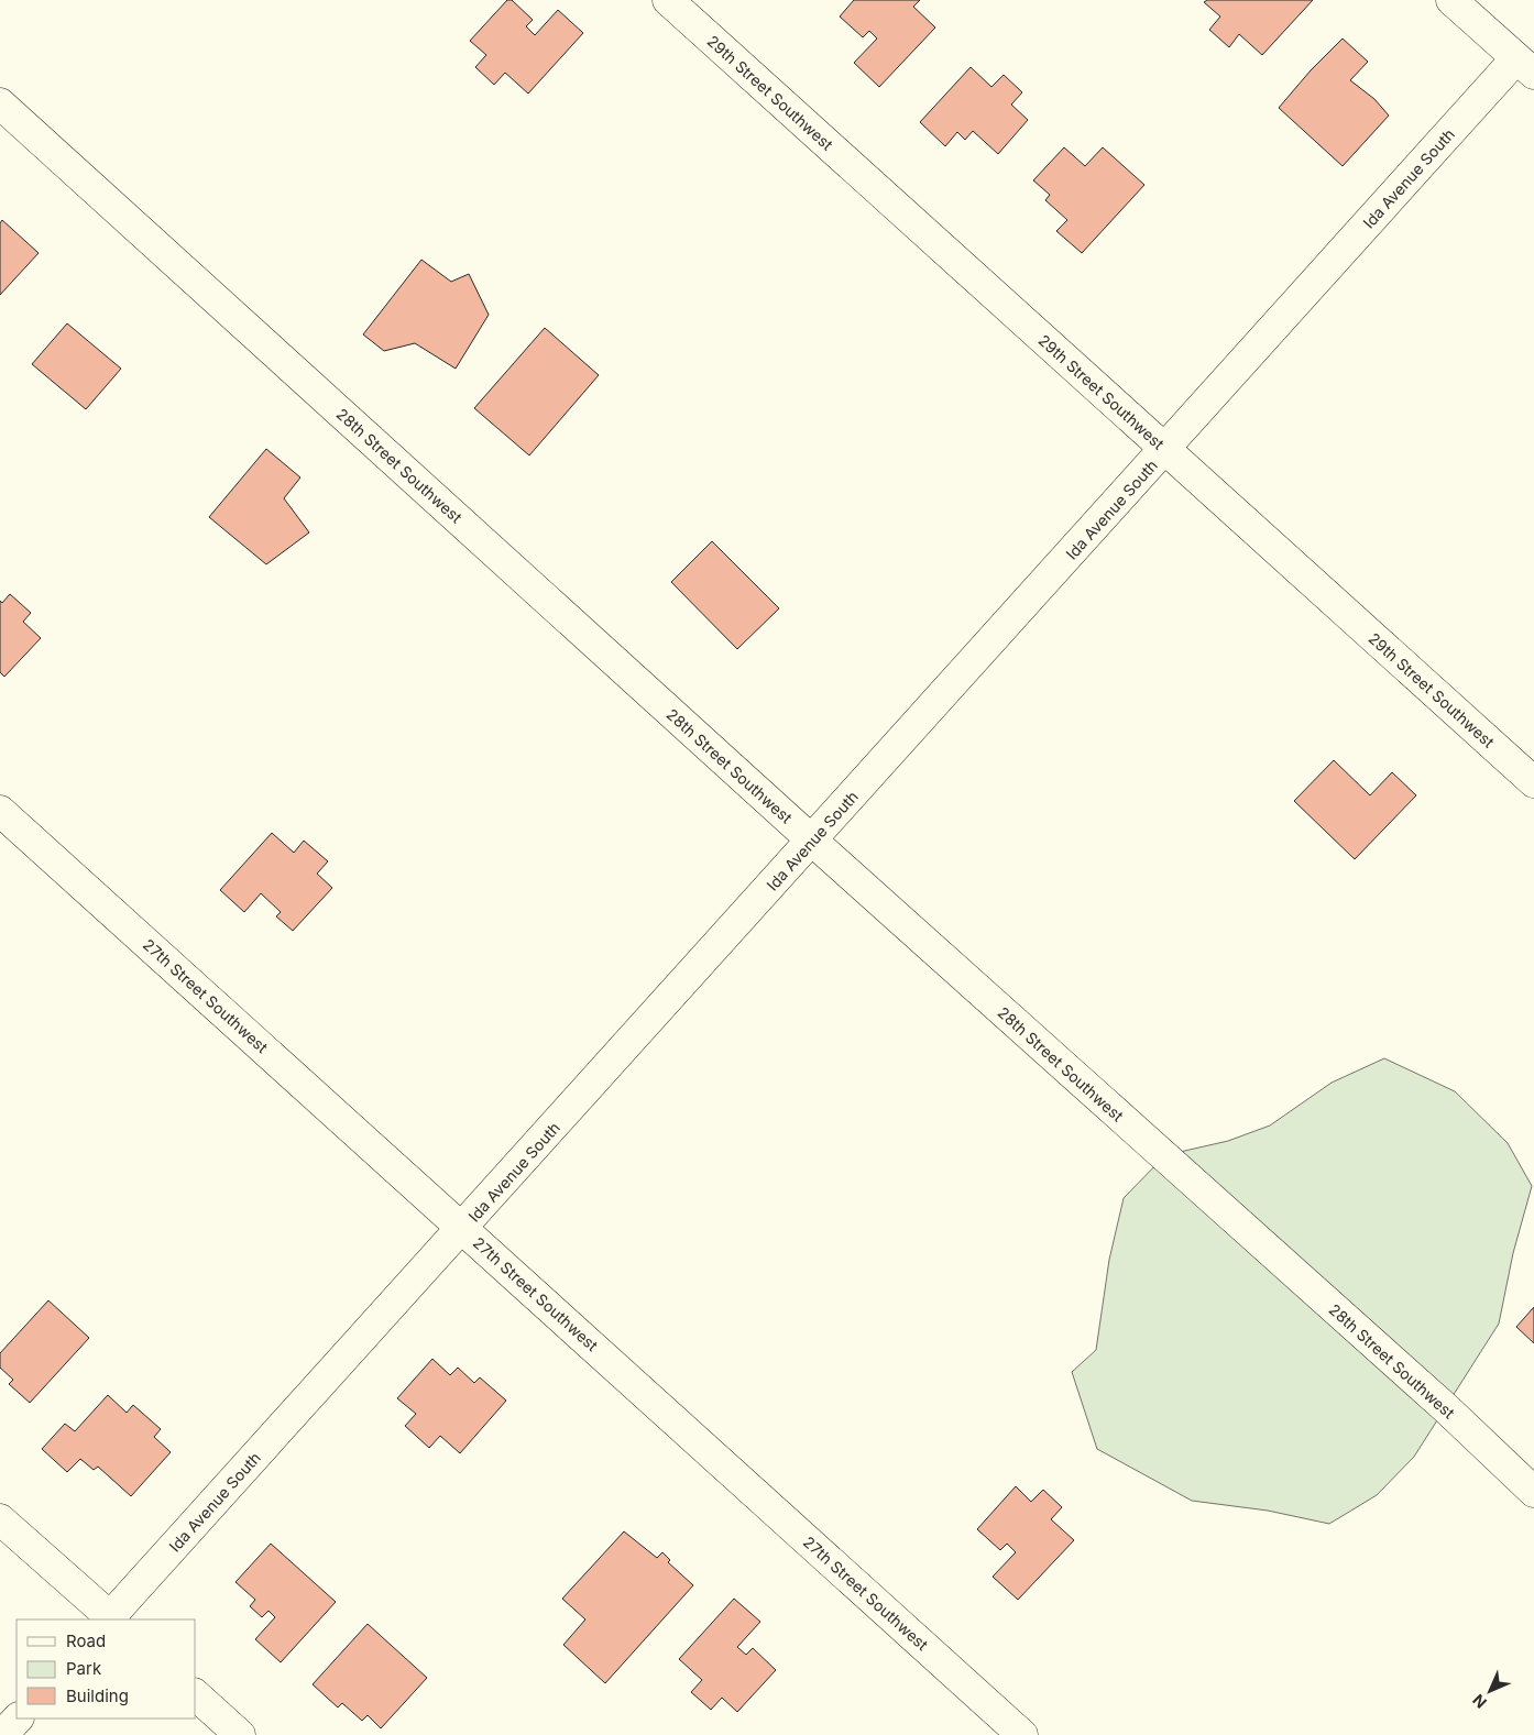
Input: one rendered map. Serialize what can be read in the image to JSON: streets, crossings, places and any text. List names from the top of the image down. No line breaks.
{"streets":{"street":["29th Street Southwest","Ida Avenue South","28th Street Southwest","27th Street Southwest"]},"crossings":[["29th Street Southwest","Ida Avenue South"],["Ida Avenue South","28th Street Southwest"],["Ida Avenue South","27th Street Southwest"]],"legend":["Road","Park","Building"],"north":"bottom left"}
